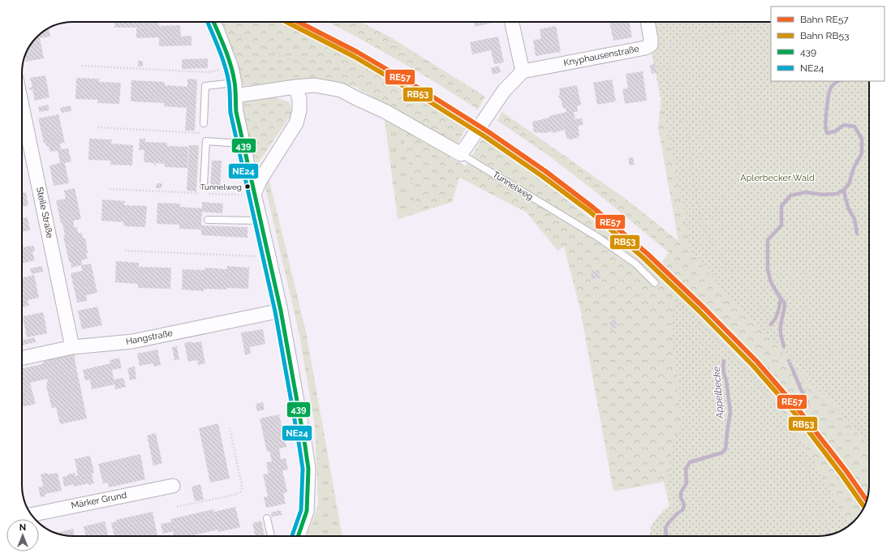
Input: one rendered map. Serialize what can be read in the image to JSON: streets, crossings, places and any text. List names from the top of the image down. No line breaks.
{"streets":{"street":["Knyphausenstraße","Tunnelweg","Steile Straße","Hangstraße","Märker Grund"]},"crossings":[["Steile Straße","Hangstraße"]],"water":["Appelbecke"],"parks":["Aplerbecker Wald"],"places":["Tunnelweg"],"lines":["rail line RE57","rail line RB53","transit line 439","transit line NE24"],"legend":["Bahn RE57","Bahn RB53","439","NE24"],"north":"top"}
